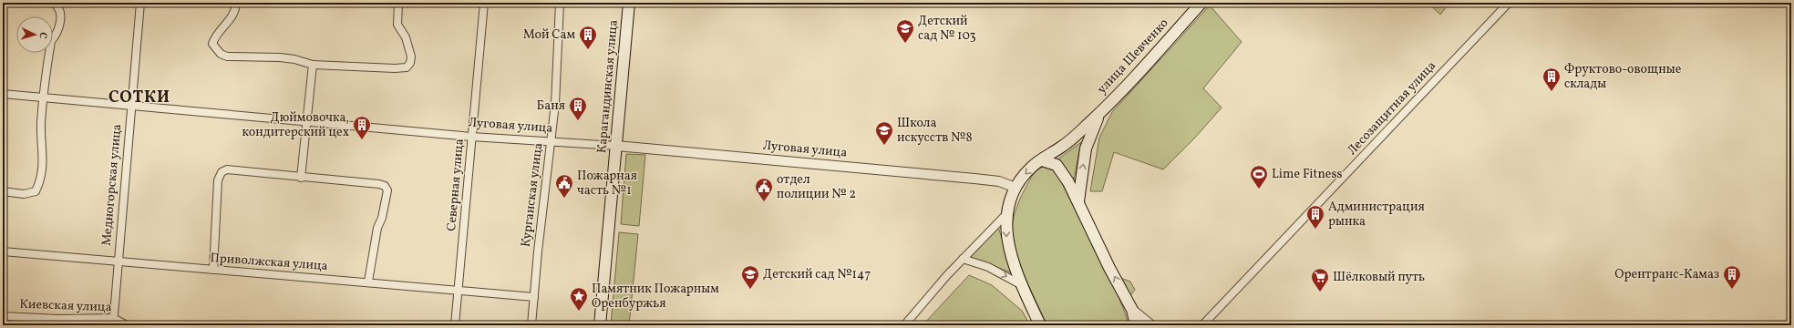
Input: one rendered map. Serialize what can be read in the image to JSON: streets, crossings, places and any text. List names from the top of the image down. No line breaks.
{"streets":{"main road":["улица Шевченко","Карагандинская улица"],"street":["Лесозащитная улица","Луговая улица","Медногорская улица","Северная улица","Курганская улица","Приволжская улица","Киевская улица"]},"crossings":[["улица Шевченко","Луговая улица"],["Карагандинская улица","Луговая улица"],["Луговая улица","Медногорская улица"],["Луговая улица","Северная улица"],["Луговая улица","Курганская улица"],["Медногорская улица","Приволжская улица"],["Медногорская улица","Киевская улица"],["Северная улица","Приволжская улица"],["Курганская улица","Приволжская улица"]],"districts":["СОТКИ"],"places":{"school or university":["Детский сад № 103","Школа искусств №8","Детский сад №147"],"building":["Мой Cам","Фруктово-овощные склады","Баня","Дюймовочка, кондитерский цех","Администрация рынка","Орентранс-Камаз"],"sports":["Lime Fitness"],"public building":["Пожарная часть №1","отдел полиции № 2"],"supermarket":["Шёлковый путь"],"place":["Памятник Пожарным Оренбуржья"]},"north":"right"}
